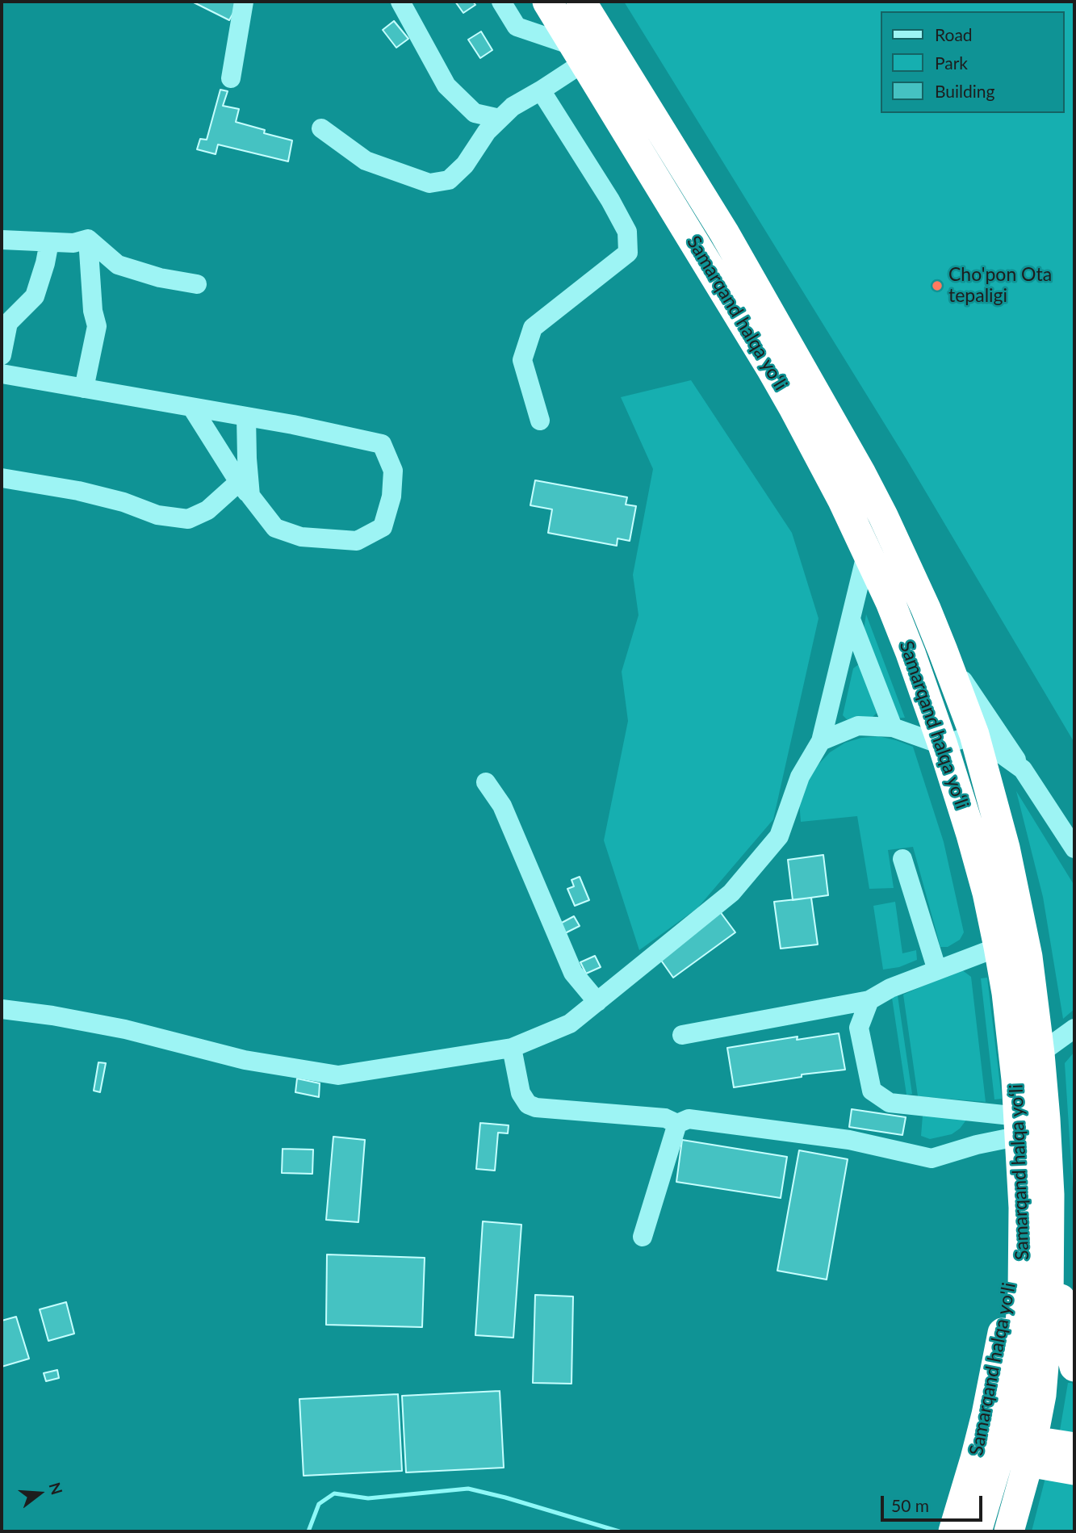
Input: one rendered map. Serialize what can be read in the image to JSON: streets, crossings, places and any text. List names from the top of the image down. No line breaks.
{"streets":{"highway":["Samarqand halqa yoʻli","Samarqand halqa yo'li"]},"crossings":[["Samarqand halqa yoʻli","Samarqand halqa yo'li"]],"places":["Cho'pon Ota tepaligi"],"legend":["Road","Park","Building"],"scale_bar":"50 m","north":"right"}
